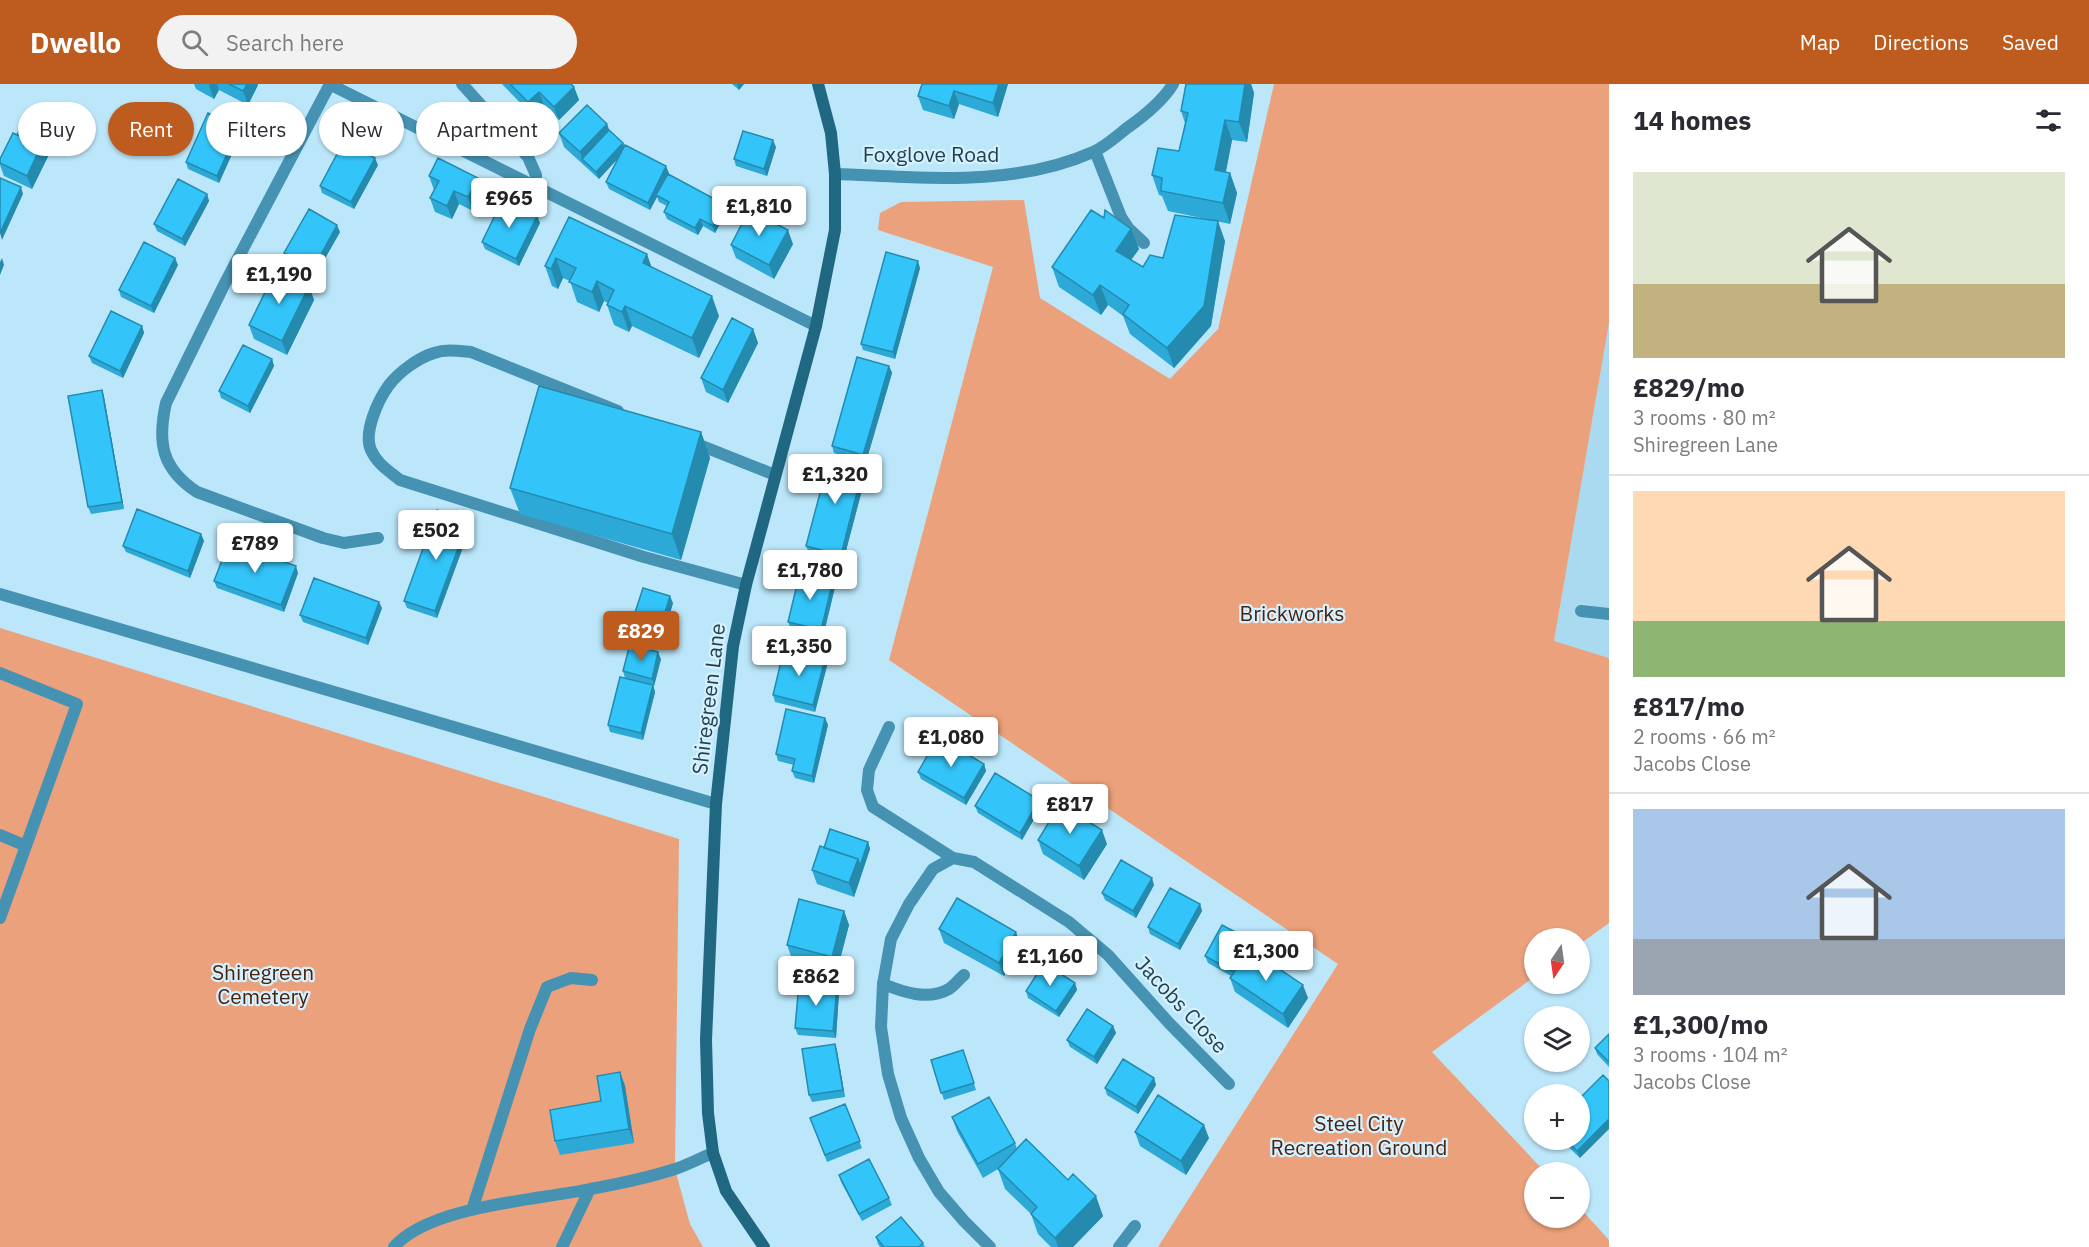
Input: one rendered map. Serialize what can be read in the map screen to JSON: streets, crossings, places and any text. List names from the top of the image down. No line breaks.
{"streets":{"street":["Foxglove Road","Shiregreen Lane","Jacobs Close"]},"crossings":[["Foxglove Road","Shiregreen Lane"]],"parks":["Brickworks","Shiregreen Cemetery","Steel City Recreation Ground"],"north":"bottom","page":{"header":"Dwello","search":"Search here","nav":["Map","Directions","Saved"],"heading":"14 homes","chip":["Buy","Rent","Filters","New","Apartment"],"list":[{"name":"£829/mo","note":"3 rooms · 80 m² · Shiregreen Lane"},{"name":"£817/mo","note":"2 rooms · 66 m² · Jacobs Close"},{"name":"£1,300/mo","note":"3 rooms · 104 m² · Jacobs Close"}],"price":["£965","£1,810","£1,190","£1,320","£502","£789","£1,780","£829","£1,350","£1,080","£817","£1,300","£1,160","£862"],"map_buttons":["+","−"]}}
